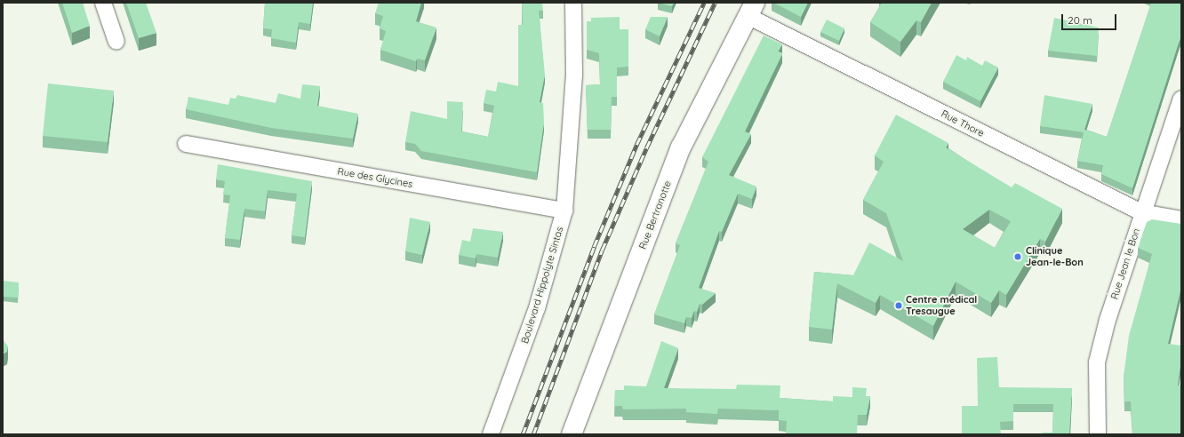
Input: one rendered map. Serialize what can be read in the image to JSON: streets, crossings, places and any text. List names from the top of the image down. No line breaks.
{"streets":{"street":["Rue Thore","Rue des Glycines","Rue Bertranotte","Rue Jean le Bon","Boulevard Hippolyte Sintas"]},"crossings":[["Rue Thore","Rue Bertranotte"],["Rue Thore","Rue Jean le Bon"],["Rue des Glycines","Boulevard Hippolyte Sintas"]],"places":["Clinique Jean-le-Bon","Centre médical Tresaugue"],"scale_bar":"20 m"}
